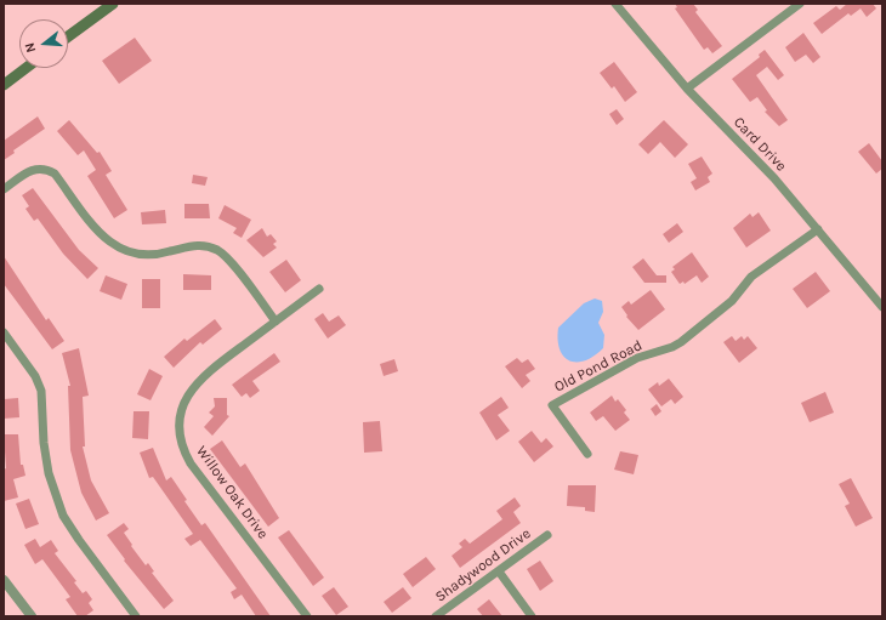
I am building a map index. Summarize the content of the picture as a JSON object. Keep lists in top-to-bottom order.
{
  "streets": {
    "street": [
      "Card Drive",
      "Old Pond Road",
      "Willow Oak Drive",
      "Shadywood Drive"
    ]
  },
  "crossings": [
    ["Card Drive", "Old Pond Road"]
  ],
  "north": "left"
}
